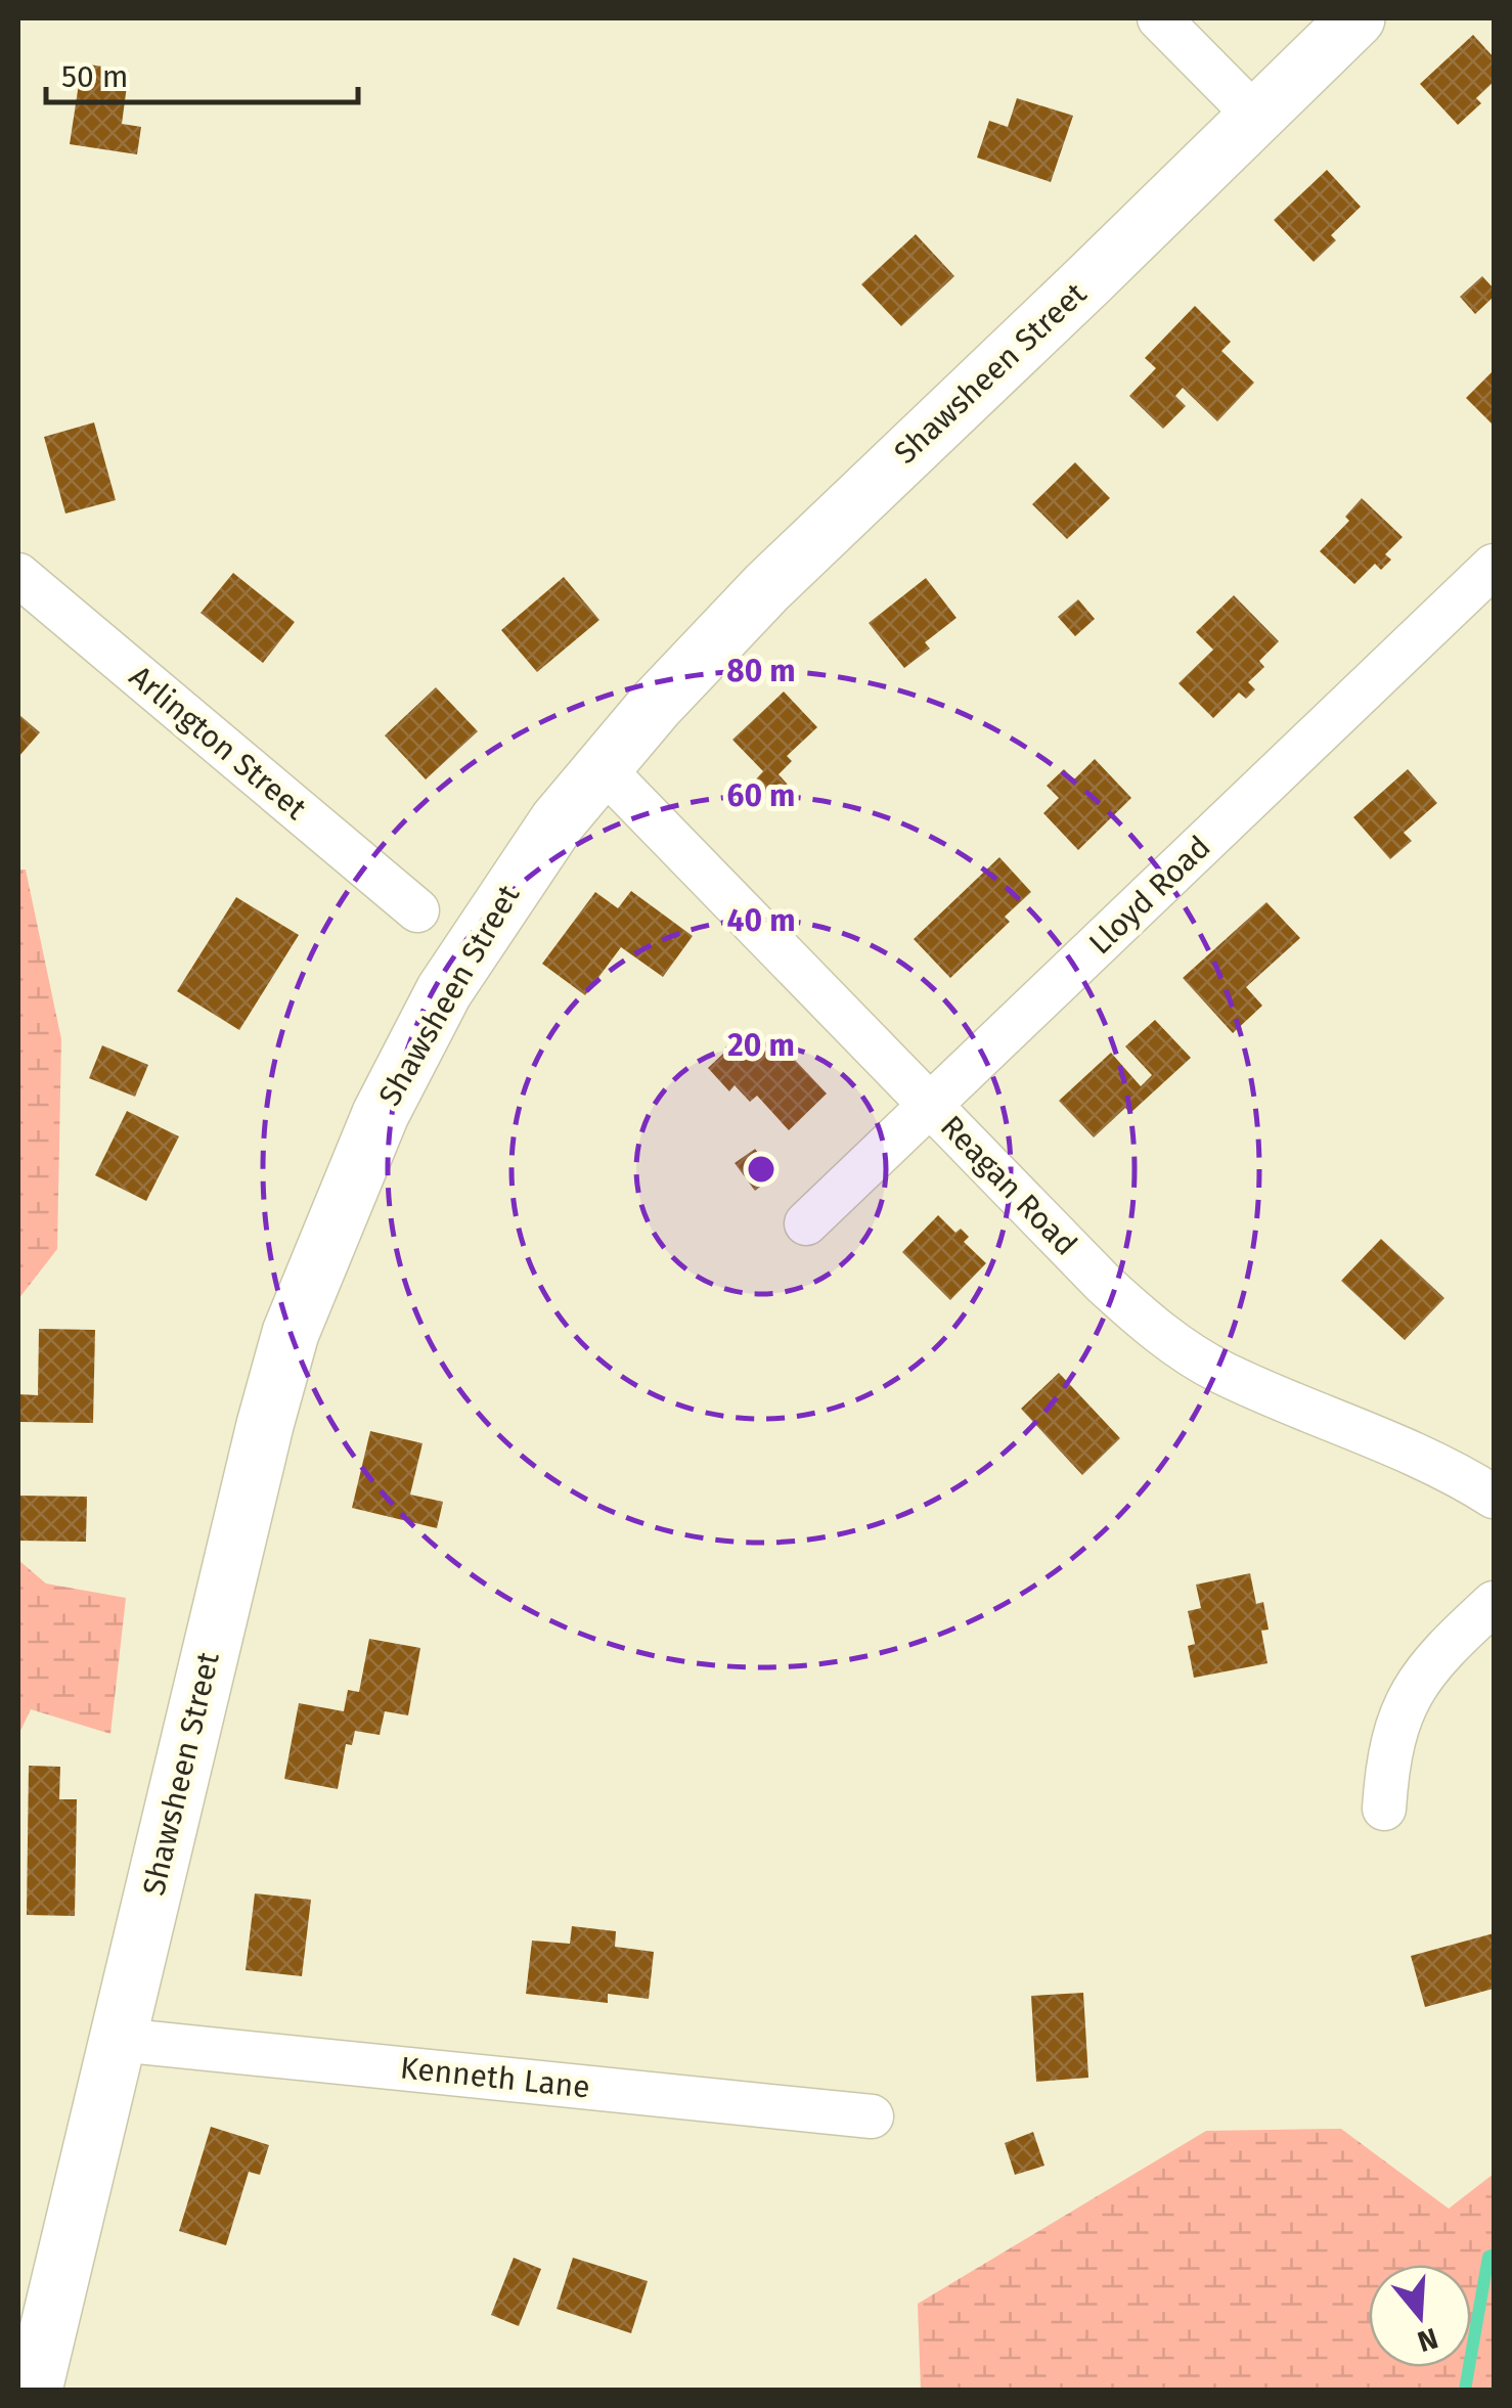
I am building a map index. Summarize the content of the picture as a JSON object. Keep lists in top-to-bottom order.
{
  "streets": {
    "main road": ["Shawsheen Street"],
    "street": [
      "Arlington Street",
      "Lloyd Road",
      "Reagan Road",
      "Kenneth Lane"
    ]
  },
  "crossings": [
    ["Shawsheen Street", "Reagan Road"],
    ["Shawsheen Street", "Kenneth Lane"],
    ["Lloyd Road", "Reagan Road"]
  ],
  "scale_bar": "50 m",
  "north": "bottom",
  "rings": [
    "80 m",
    "60 m",
    "40 m",
    "20 m"
  ]
}
